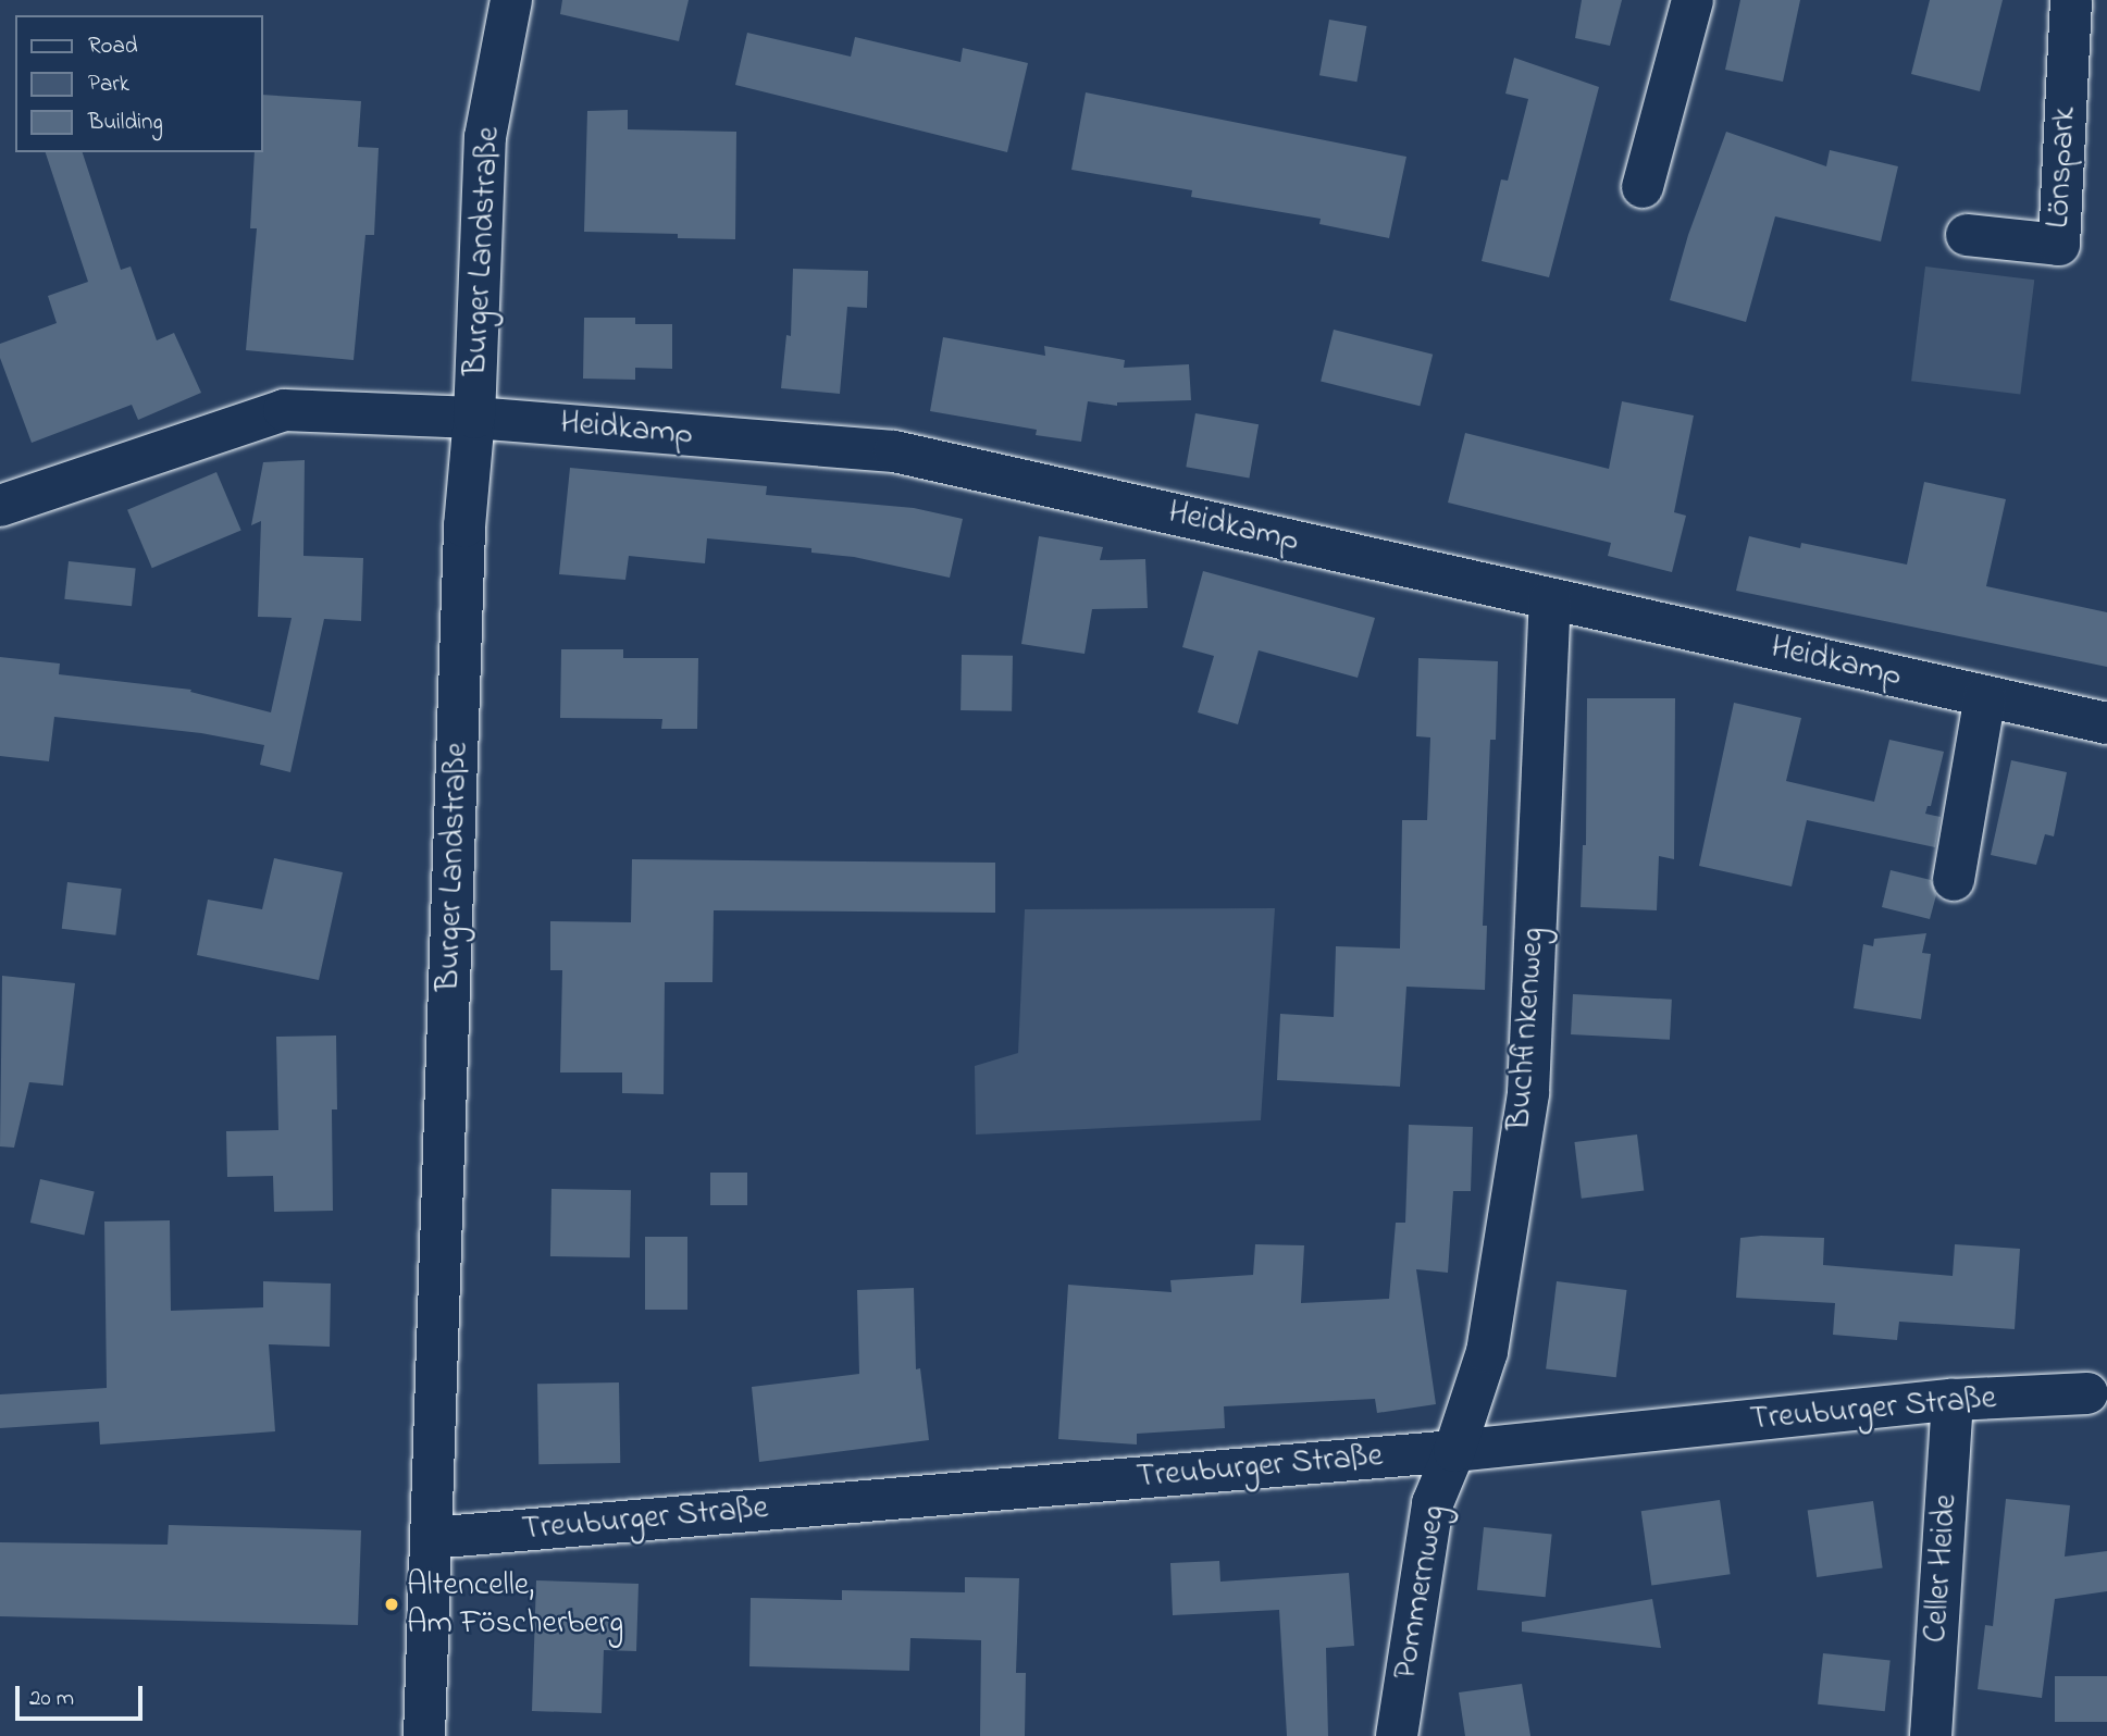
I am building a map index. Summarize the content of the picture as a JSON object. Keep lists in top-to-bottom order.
{
  "streets": {
    "street": [
      "Lönspark",
      "Burger Landstraße",
      "Heidkamp",
      "Buchfinkenweg",
      "Treuburger Straße",
      "Celler Heide",
      "Pommernweg"
    ]
  },
  "crossings": [
    ["Burger Landstraße", "Heidkamp"],
    ["Burger Landstraße", "Treuburger Straße"],
    ["Heidkamp", "Buchfinkenweg"],
    ["Buchfinkenweg", "Treuburger Straße"],
    ["Buchfinkenweg", "Pommernweg"],
    ["Treuburger Straße", "Celler Heide"],
    ["Treuburger Straße", "Pommernweg"]
  ],
  "places": ["Altencelle, Am Föscherberg"],
  "legend": ["Road", "Park", "Building"],
  "scale_bar": "20 m"
}
